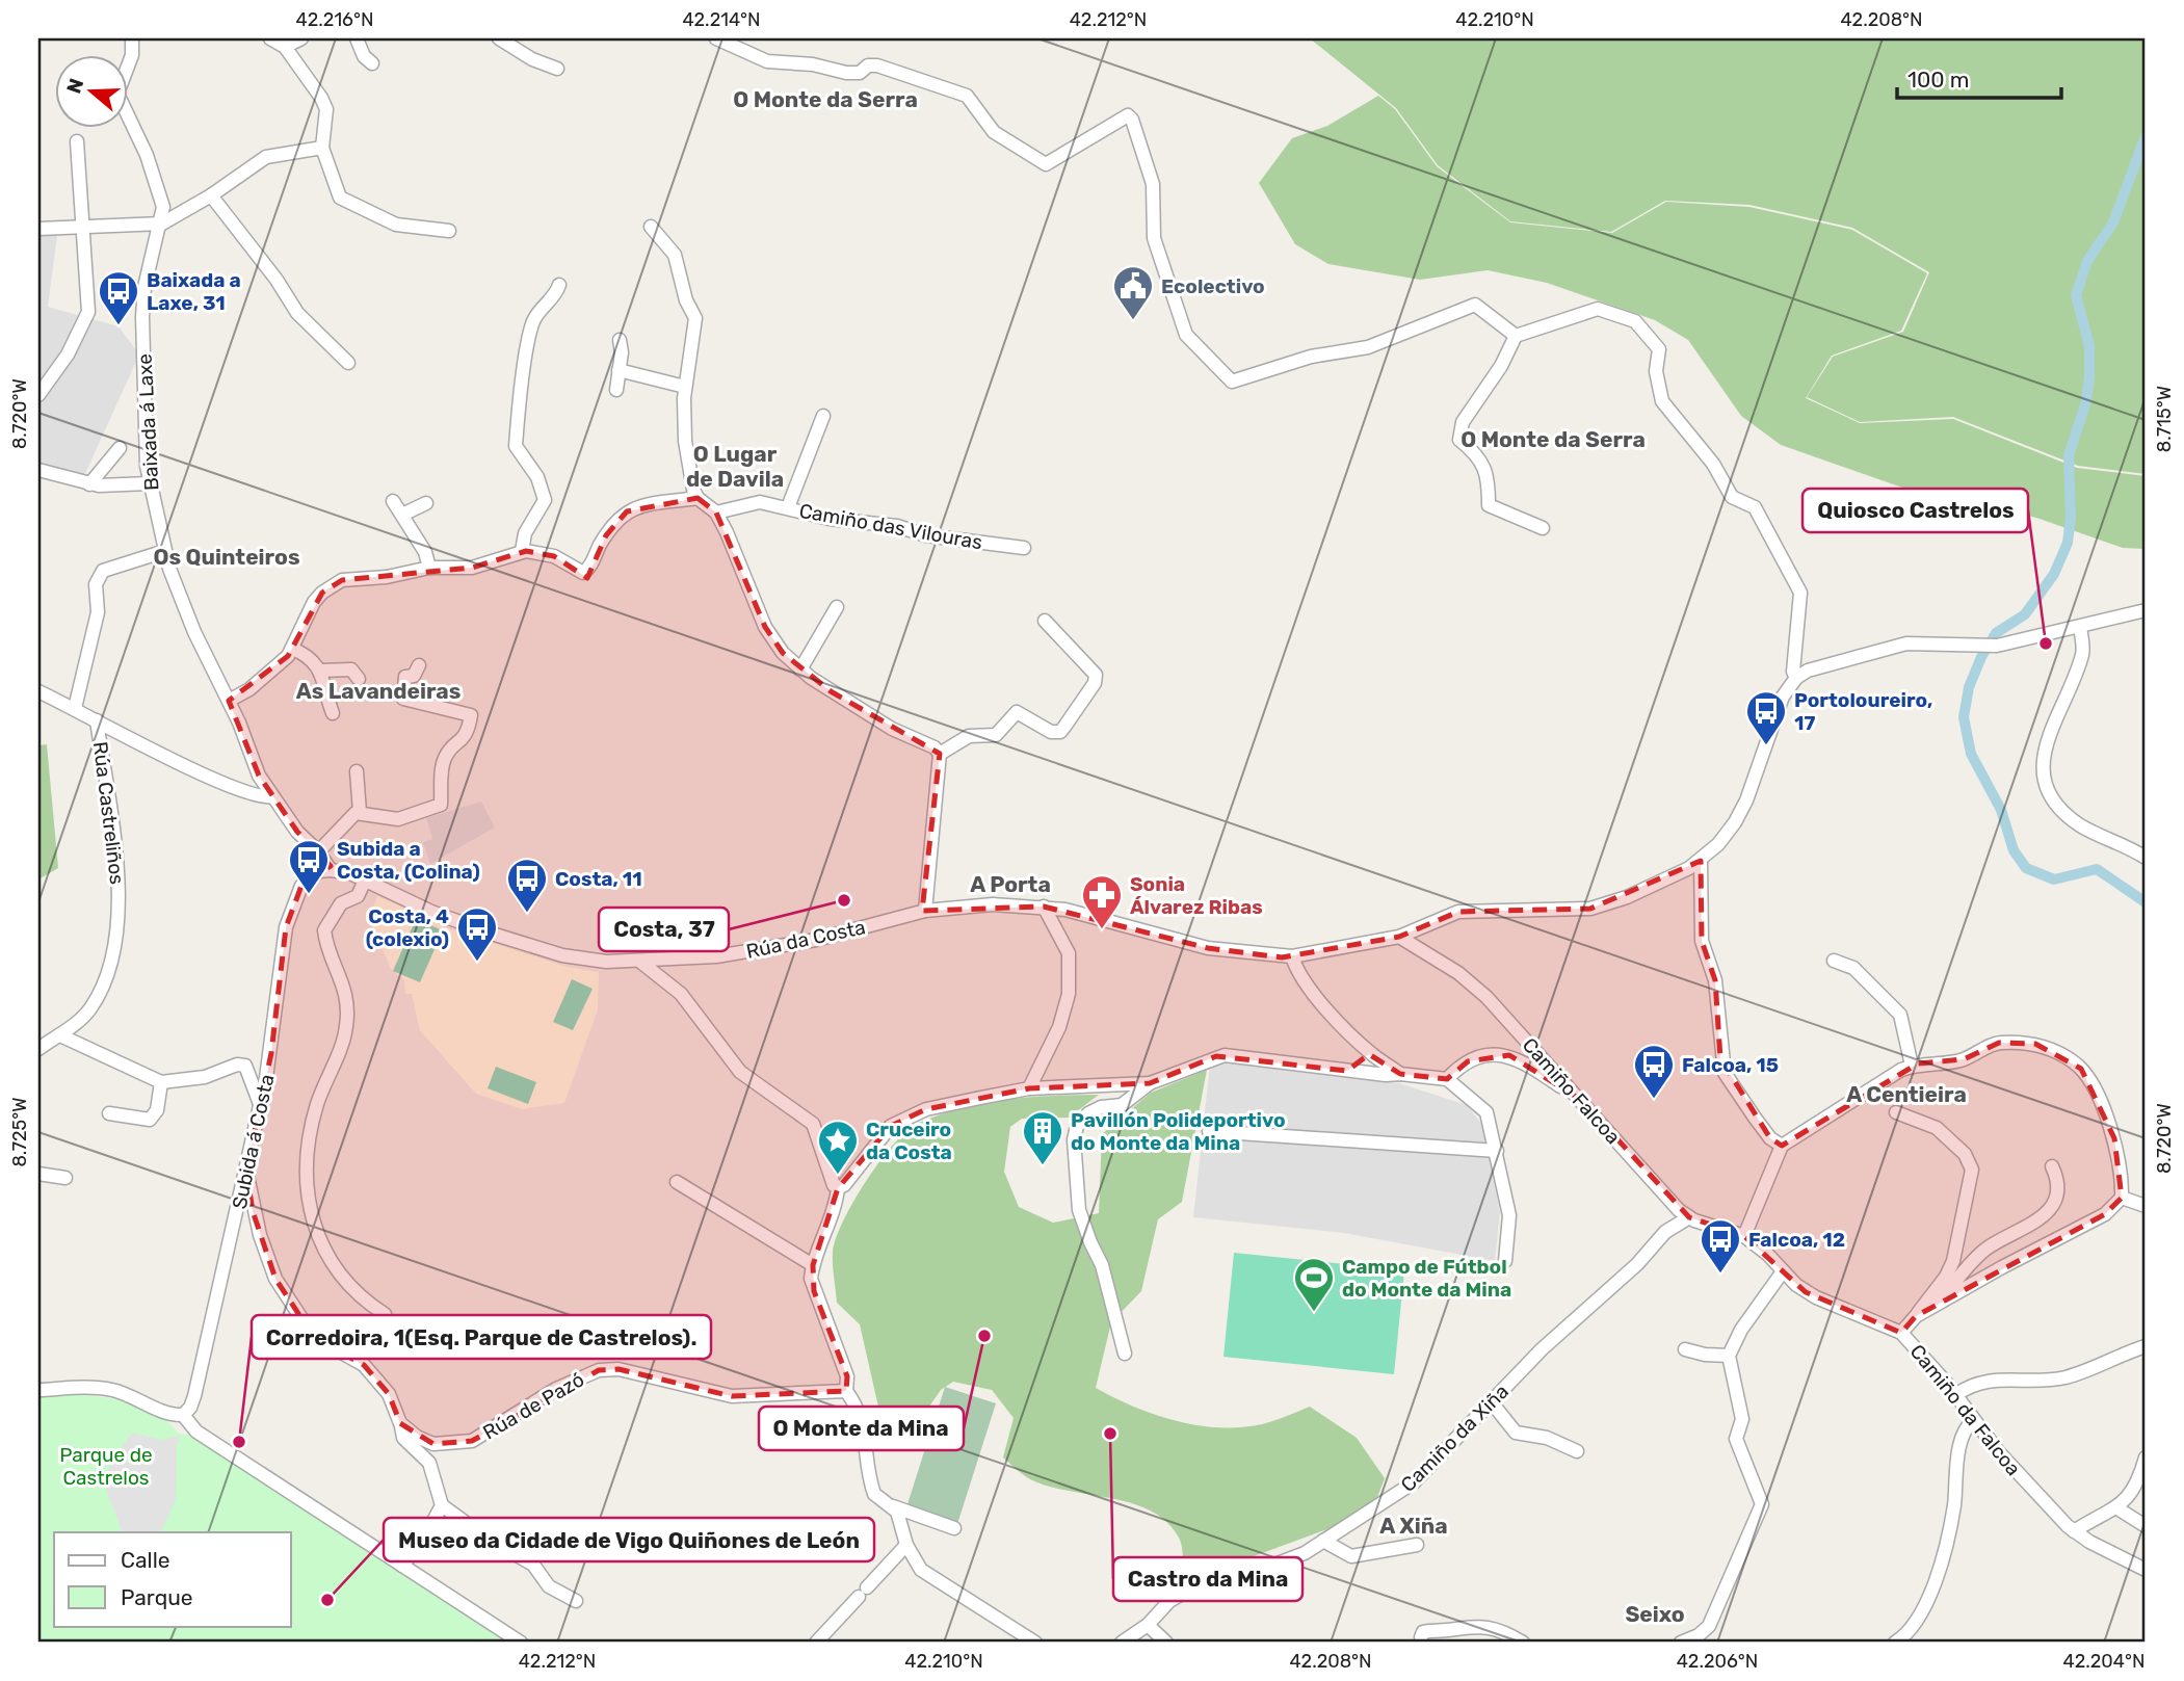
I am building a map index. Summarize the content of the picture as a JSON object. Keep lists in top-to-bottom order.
{
  "streets": {
    "street": [
      "Baixada á Laxe",
      "Camiño das Vilouras",
      "Rúa Castreliños",
      "Rúa da Costa",
      "Camiño Falcoa",
      "Subida á Costa",
      "Rúa de Pazó",
      "Camiño da Falcoa",
      "Camiño da Xiña"
    ]
  },
  "crossings": [
    ["Baixada á Laxe", "Rúa da Costa"],
    ["Baixada á Laxe", "Subida á Costa"],
    ["Rúa da Costa", "Camiño Falcoa"],
    ["Rúa da Costa", "Subida á Costa"],
    ["Camiño Falcoa", "Camiño da Falcoa"],
    ["Camiño Falcoa", "Camiño da Xiña"]
  ],
  "districts": [
    "O Monte da Serra",
    "O Monte da Serra",
    "O Lugar de Davila",
    "Os Quinteiros",
    "As Lavandeiras",
    "A Porta",
    "A Centieira",
    "A Xiña",
    "Seixo"
  ],
  "parks": ["Parque de Castrelos"],
  "places": {
    "public building": ["Ecolectivo"],
    "bus stop": [
      "Baixada a Laxe, 31",
      "Portoloureiro, 17",
      "Subida a Costa, (Colina)",
      "Costa, 11",
      "Costa, 4 (colexio)",
      "Falcoa, 15",
      "Falcoa, 12"
    ],
    "other": [
      "Quiosco Castrelos",
      "Costa, 37",
      "O Monte da Mina",
      "Castro da Mina",
      "Corredoira, 1(Esq. Parque de Castrelos).",
      "Museo da Cidade de Vigo Quiñones de León"
    ],
    "pharmacy": ["Sonia Álvarez Ribas"],
    "building": ["Pavillón Polideportivo do Monte da Mina"],
    "place": ["Cruceiro da Costa"],
    "sports": ["Campo de Fútbol do Monte da Mina"]
  },
  "legend": ["Calle", "Parque"],
  "scale_bar": "100 m",
  "north": "left",
  "coordinates": [
    "42.216°N",
    "42.214°N",
    "42.212°N",
    "42.210°N",
    "42.208°N",
    "8.720°W",
    "8.715°W",
    "8.725°W",
    "42.206°N",
    "42.204°N"
  ]
}
